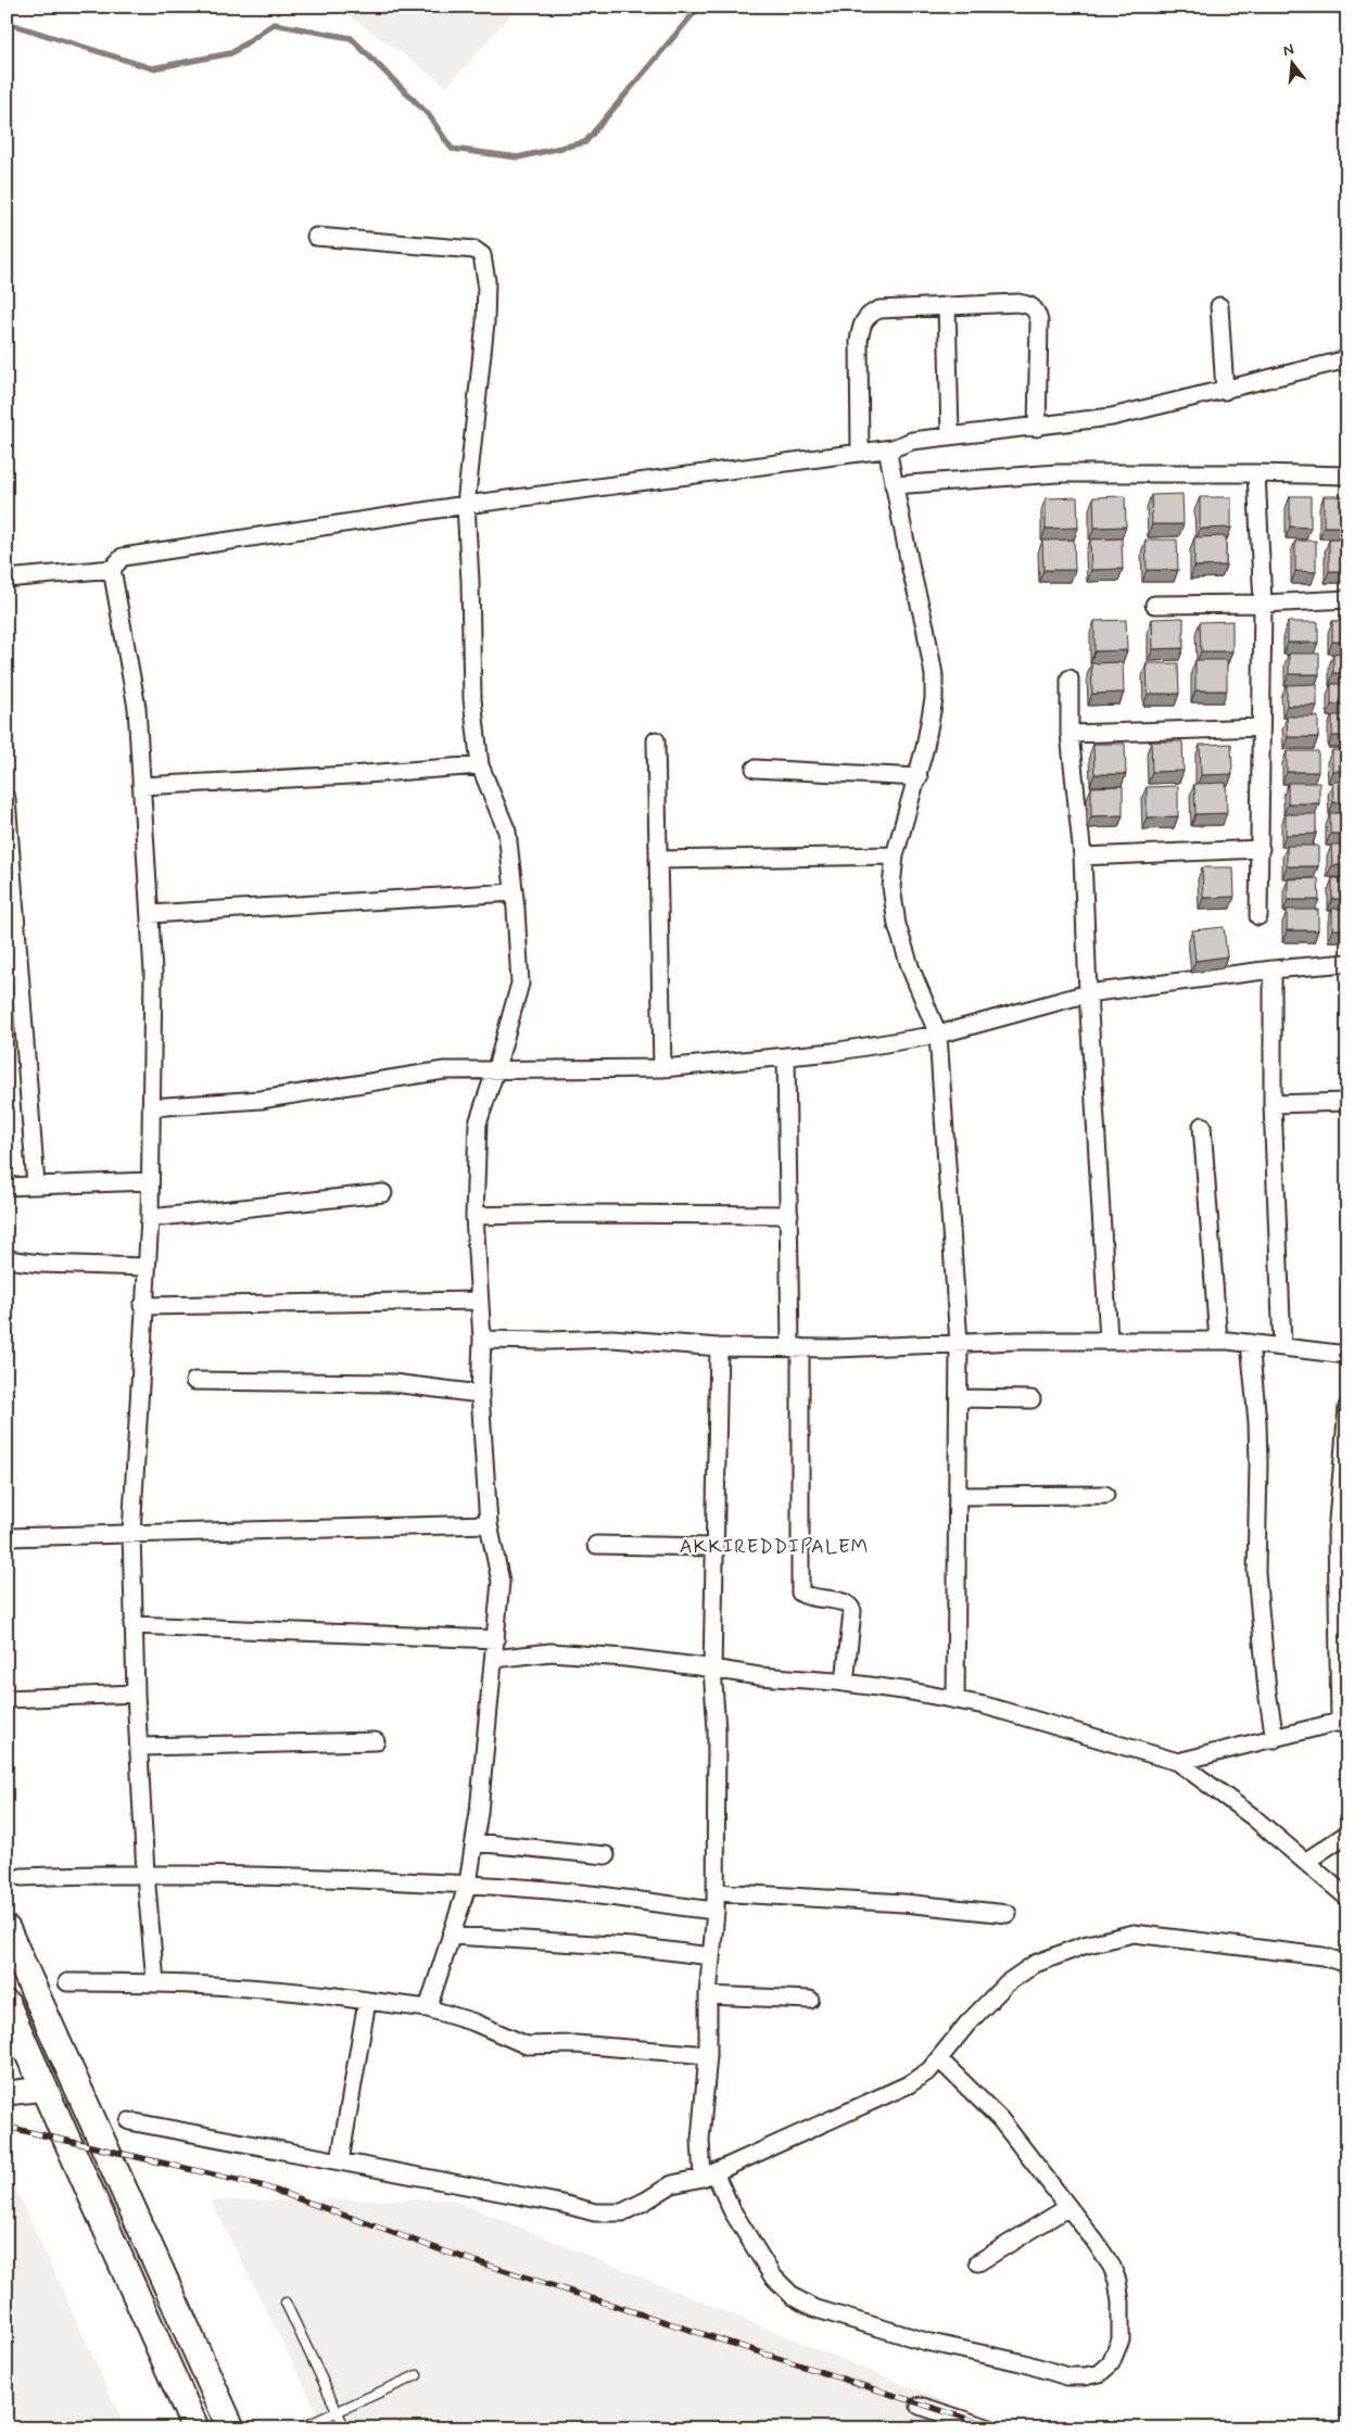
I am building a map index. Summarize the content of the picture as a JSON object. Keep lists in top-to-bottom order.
{
  "districts": ["AKKIREDDIPALEM"],
  "north": "top"
}
